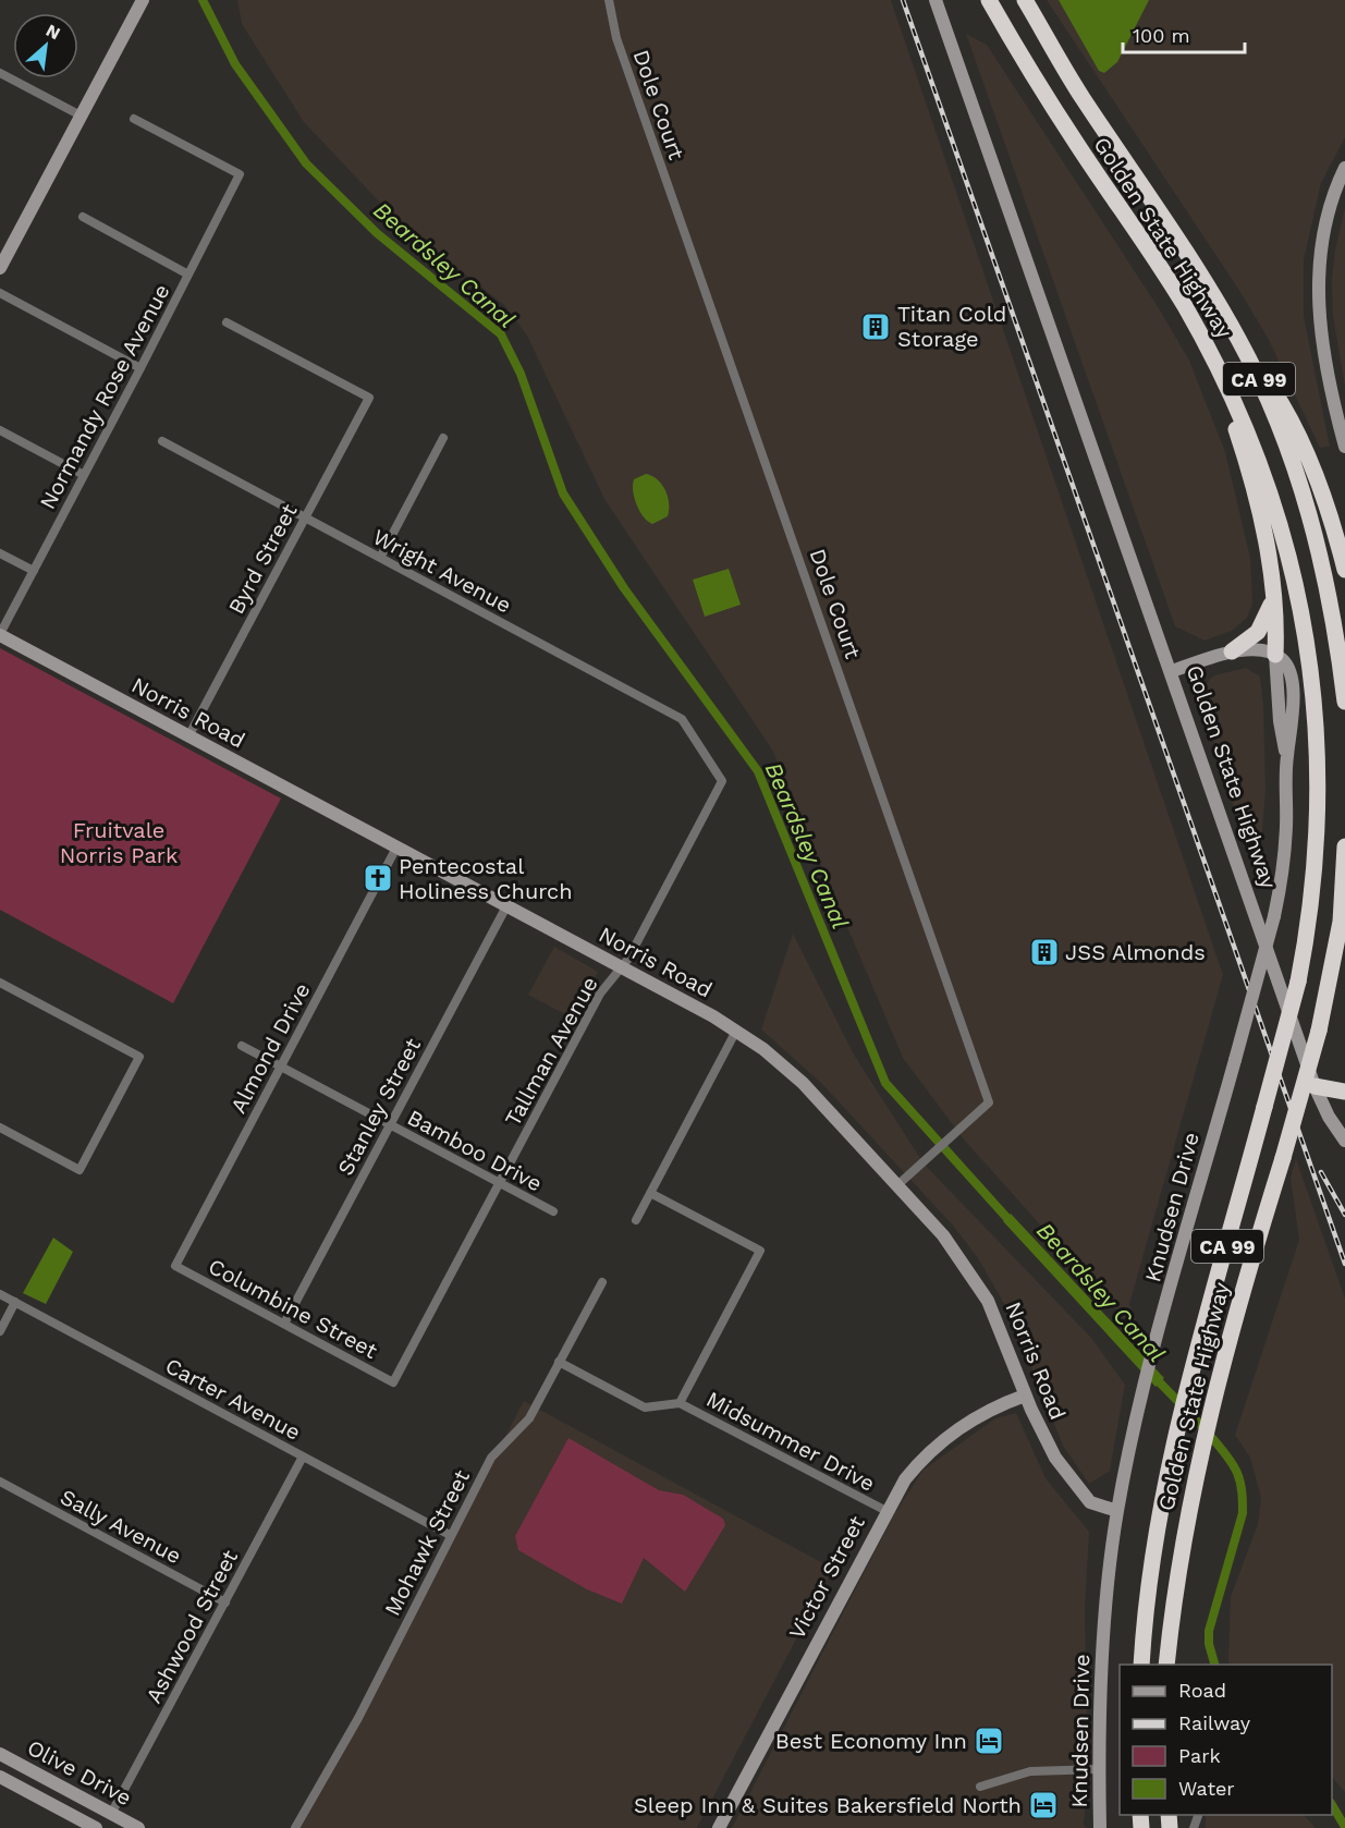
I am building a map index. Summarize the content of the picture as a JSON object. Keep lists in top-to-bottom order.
{
  "streets": {
    "highway": ["Golden State Highway", "CA 99"],
    "street": [
      "Dole Court",
      "Normandy Rose Avenue",
      "Byrd Street",
      "Wright Avenue",
      "Norris Road",
      "Almond Drive",
      "Tallman Avenue",
      "Stanley Street",
      "Bamboo Drive",
      "Knudsen Drive",
      "Columbine Street",
      "Carter Avenue",
      "Midsummer Drive",
      "Sally Avenue",
      "Mohawk Street",
      "Victor Street",
      "Ashwood Street",
      "Olive Drive"
    ]
  },
  "crossings": [
    ["Dole Court", "Norris Road"],
    ["Normandy Rose Avenue", "Norris Road"],
    ["Byrd Street", "Wright Avenue"],
    ["Byrd Street", "Norris Road"],
    ["Wright Avenue", "Tallman Avenue"],
    ["Norris Road", "Almond Drive"],
    ["Norris Road", "Tallman Avenue"],
    ["Norris Road", "Stanley Street"],
    ["Norris Road", "Knudsen Drive"],
    ["Norris Road", "Victor Street"],
    ["Almond Drive", "Bamboo Drive"],
    ["Almond Drive", "Columbine Street"],
    ["Tallman Avenue", "Bamboo Drive"],
    ["Tallman Avenue", "Columbine Street"],
    ["Stanley Street", "Bamboo Drive"],
    ["Stanley Street", "Columbine Street"],
    ["Carter Avenue", "Mohawk Street"],
    ["Carter Avenue", "Ashwood Street"],
    ["Midsummer Drive", "Victor Street"],
    ["Sally Avenue", "Ashwood Street"],
    ["Ashwood Street", "Olive Drive"]
  ],
  "water": ["Beardsley Canal"],
  "parks": ["Fruitvale Norris Park"],
  "places": {
    "building": ["Titan Cold Storage", "JSS Almonds"],
    "church": ["Pentecostal Holiness Church"],
    "hotel": ["Best Economy Inn", "Sleep Inn & Suites Bakersfield North"]
  },
  "legend": [
    "Road",
    "Railway",
    "Park",
    "Water"
  ],
  "scale_bar": "100 m",
  "north": "top right"
}
